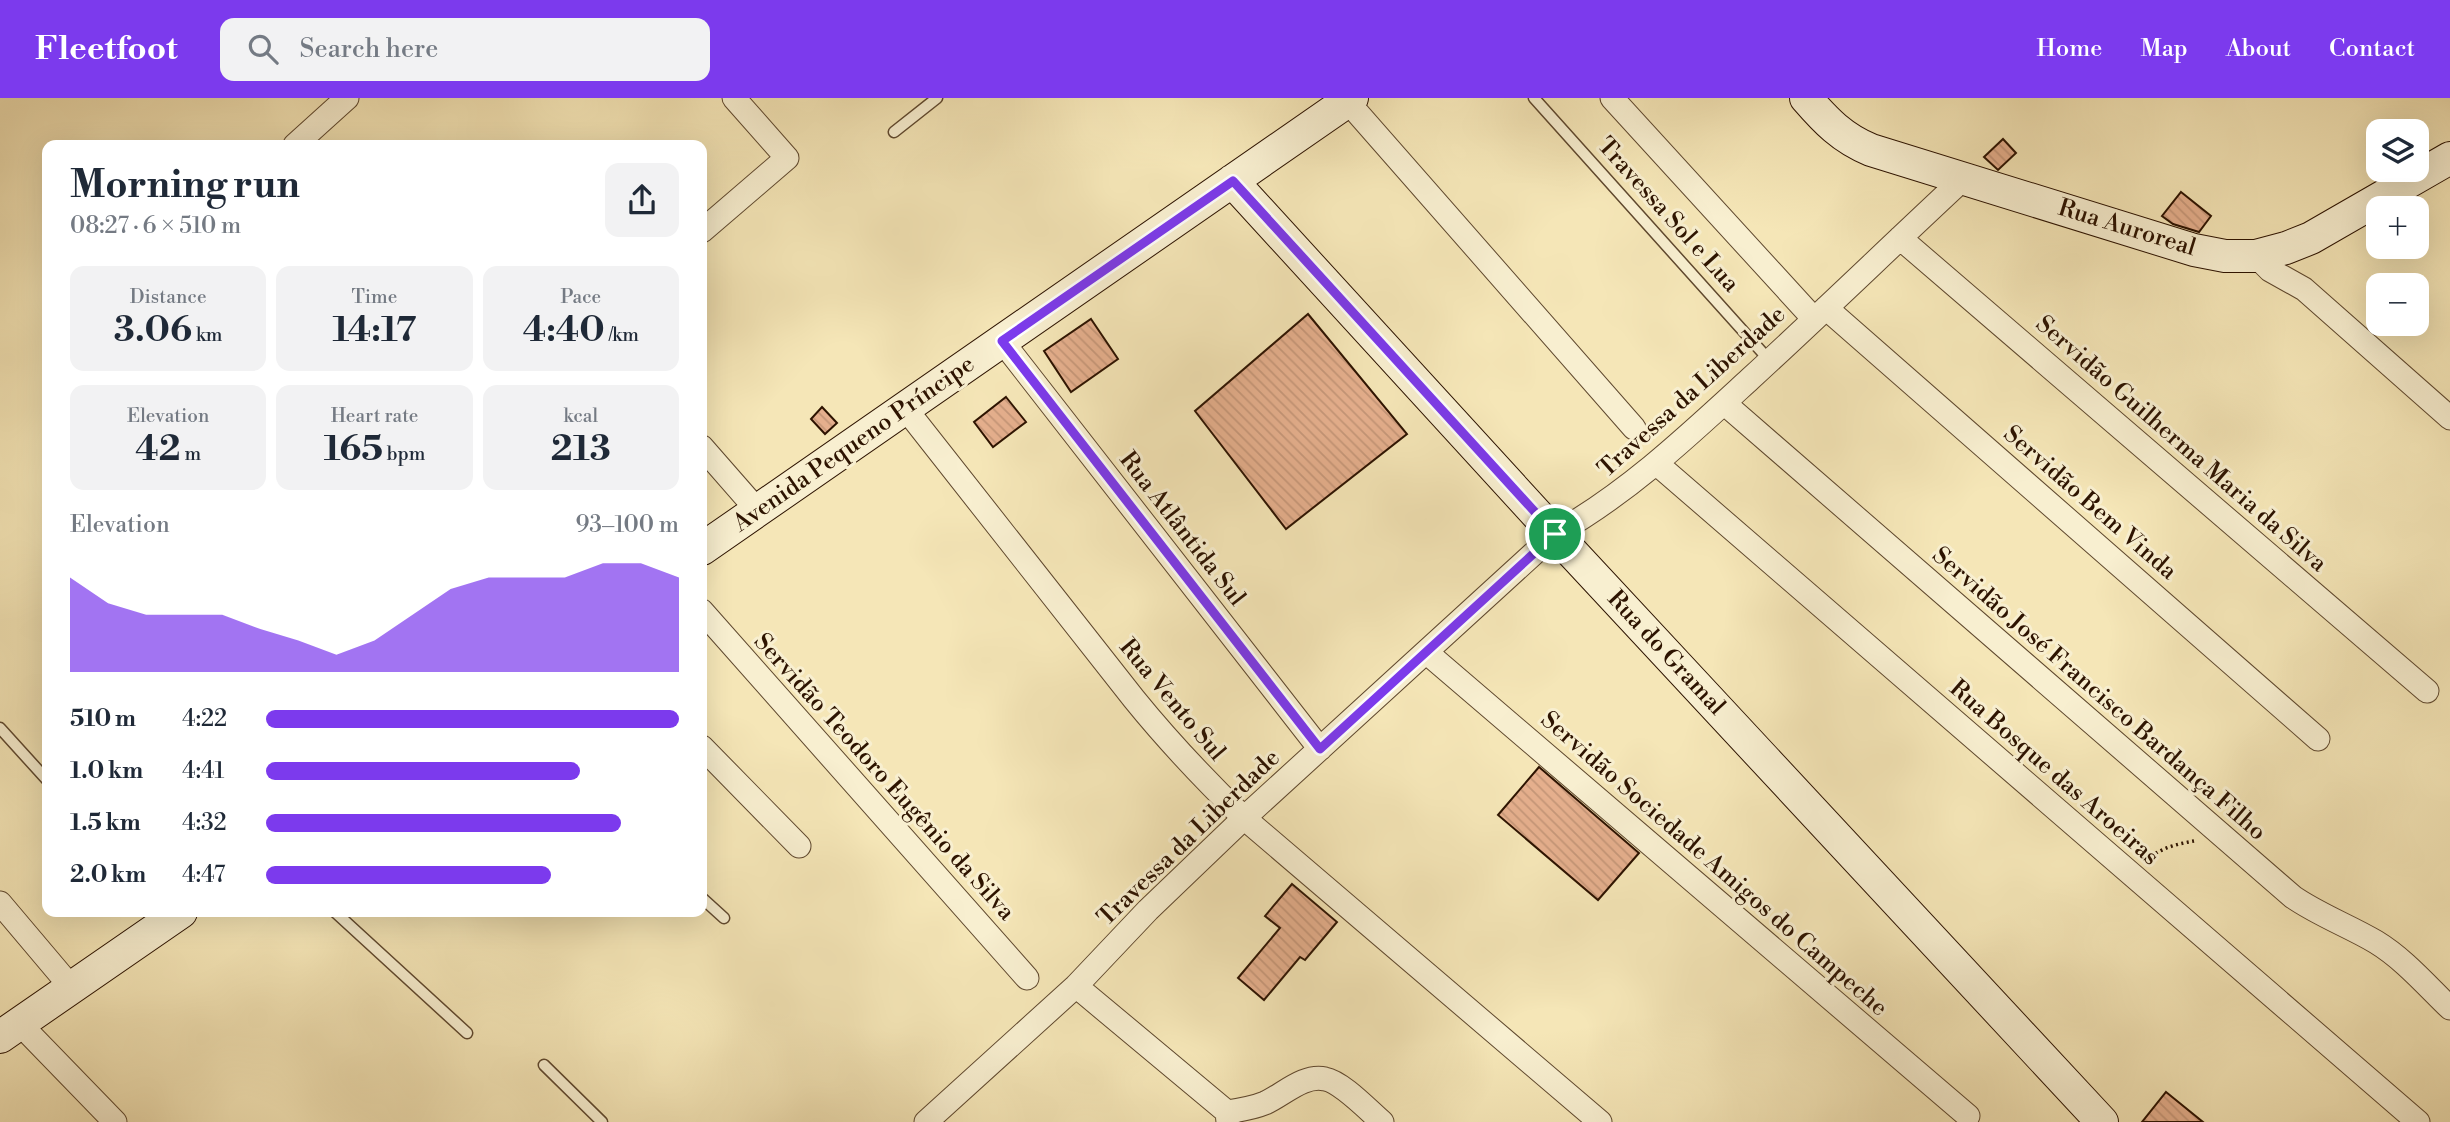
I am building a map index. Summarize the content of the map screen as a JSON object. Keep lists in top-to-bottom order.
{
  "streets": {
    "main road": ["Rua Auroreal", "Avenida Pequeno Príncipe", "Rua do Gramal"],
    "street": [
      "Travessa da Liberdade",
      "Servidão Guilherma Maria da Silva",
      "Servidão Bem Vinda",
      "Rua Atlântida Sul",
      "Servidão José Francisco Bardança Filho",
      "Rua Vento Sul",
      "Rua Bosque das Aroeiras",
      "Servidão Teodoro Eugênio da Silva",
      "Servidão Sociedade Amigos do Campeche"
    ],
    "lane": ["Travessa Sol e Lua"]
  },
  "crossings": [
    ["Travessa Sol e Lua", "Travessa da Liberdade"],
    ["Rua Auroreal", "Travessa da Liberdade"],
    ["Travessa da Liberdade", "Servidão Guilherma Maria da Silva"],
    ["Travessa da Liberdade", "Servidão Bem Vinda"],
    ["Travessa da Liberdade", "Rua Atlântida Sul"],
    ["Travessa da Liberdade", "Rua do Gramal"],
    ["Travessa da Liberdade", "Servidão José Francisco Bardança Filho"],
    ["Travessa da Liberdade", "Rua Vento Sul"],
    ["Travessa da Liberdade", "Rua Bosque das Aroeiras"],
    ["Travessa da Liberdade", "Servidão Sociedade Amigos do Campeche"],
    ["Avenida Pequeno Príncipe", "Rua Atlântida Sul"],
    ["Avenida Pequeno Príncipe", "Rua do Gramal"],
    ["Avenida Pequeno Príncipe", "Rua Vento Sul"]
  ],
  "page": {
    "header": "Fleetfoot",
    "search": "Search here",
    "nav": [
      "Home",
      "Map",
      "About",
      "Contact"
    ],
    "map_buttons": ["+", "−"],
    "heading": ["Morning run", "08:27 · 6 × 510 m"],
    "stats": [
      ["Distance", "3.06 km"],
      ["Time", "14:17"],
      ["Pace", "4:40 /km"],
      ["Elevation", "42 m"],
      ["Heart rate", "165 bpm"],
      ["kcal", "213"]
    ],
    "chart": ["Elevation", "93–100 m"],
    "list": [
      {
        "name": "510 m",
        "note": "4:22"
      },
      {
        "name": "1.0 km",
        "note": "4:41"
      },
      {
        "name": "1.5 km",
        "note": "4:32"
      },
      {
        "name": "2.0 km",
        "note": "4:47"
      }
    ]
  }
}
